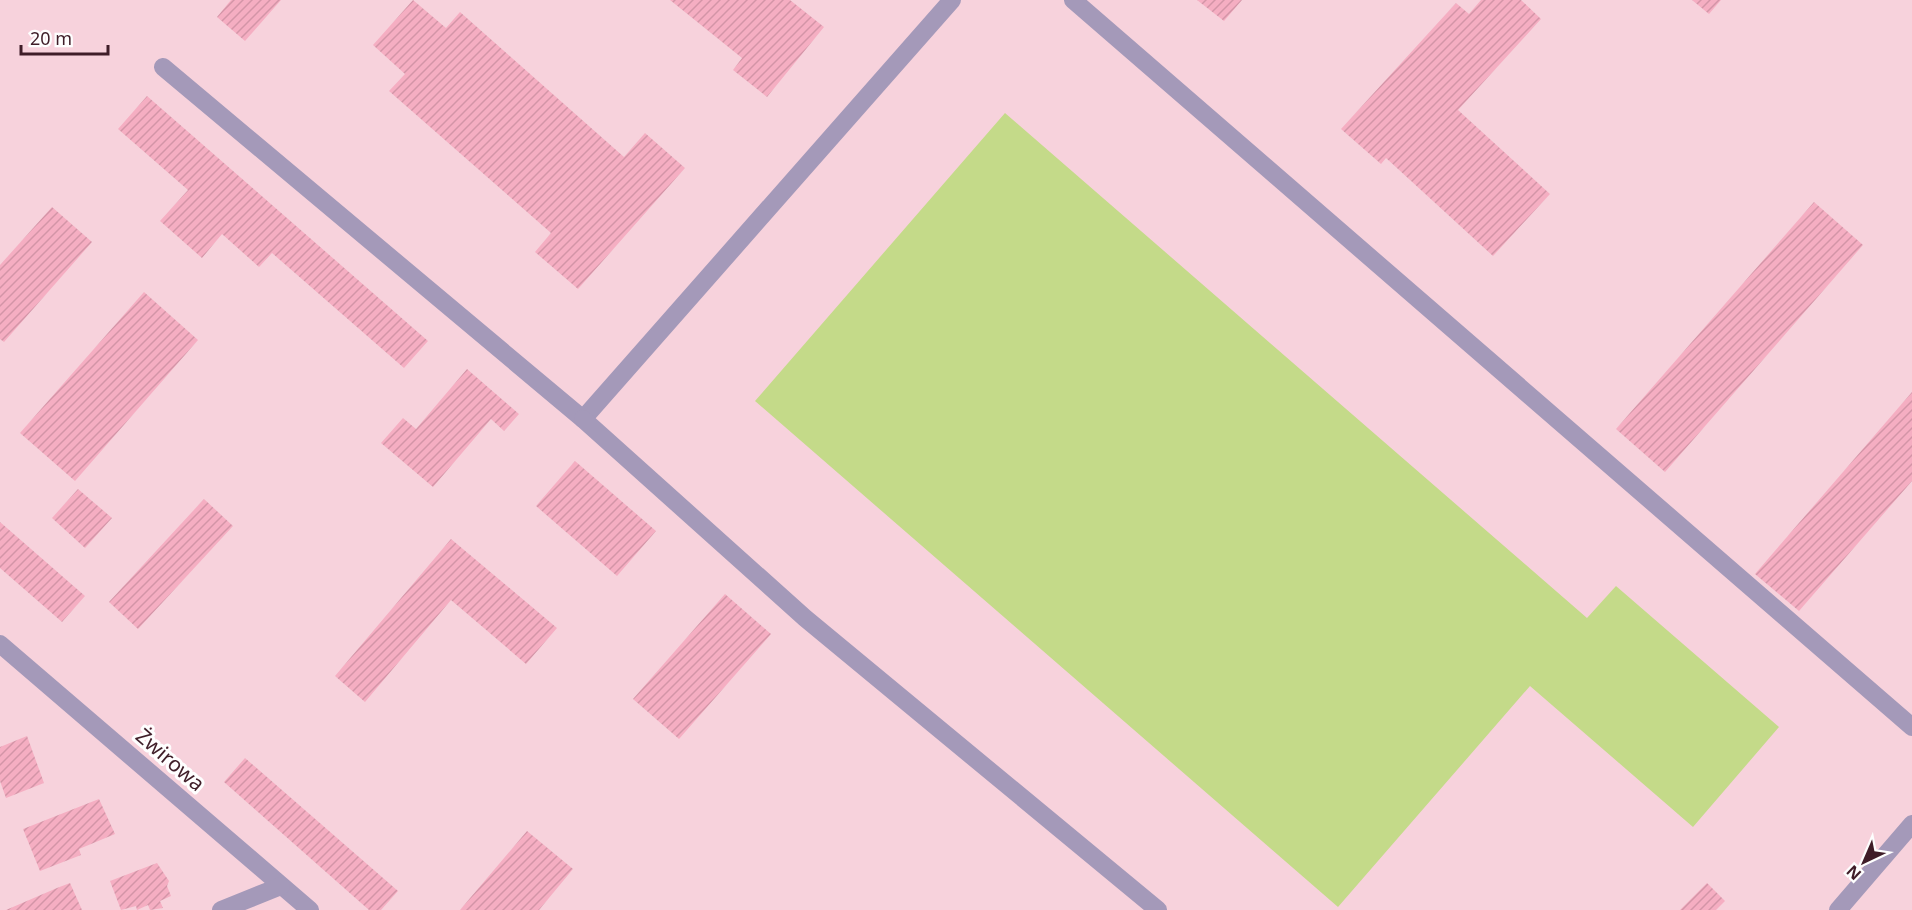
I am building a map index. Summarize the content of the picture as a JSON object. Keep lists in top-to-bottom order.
{
  "streets": {
    "street": ["Żwirowa"]
  },
  "scale_bar": "20 m",
  "north": "bottom left"
}
